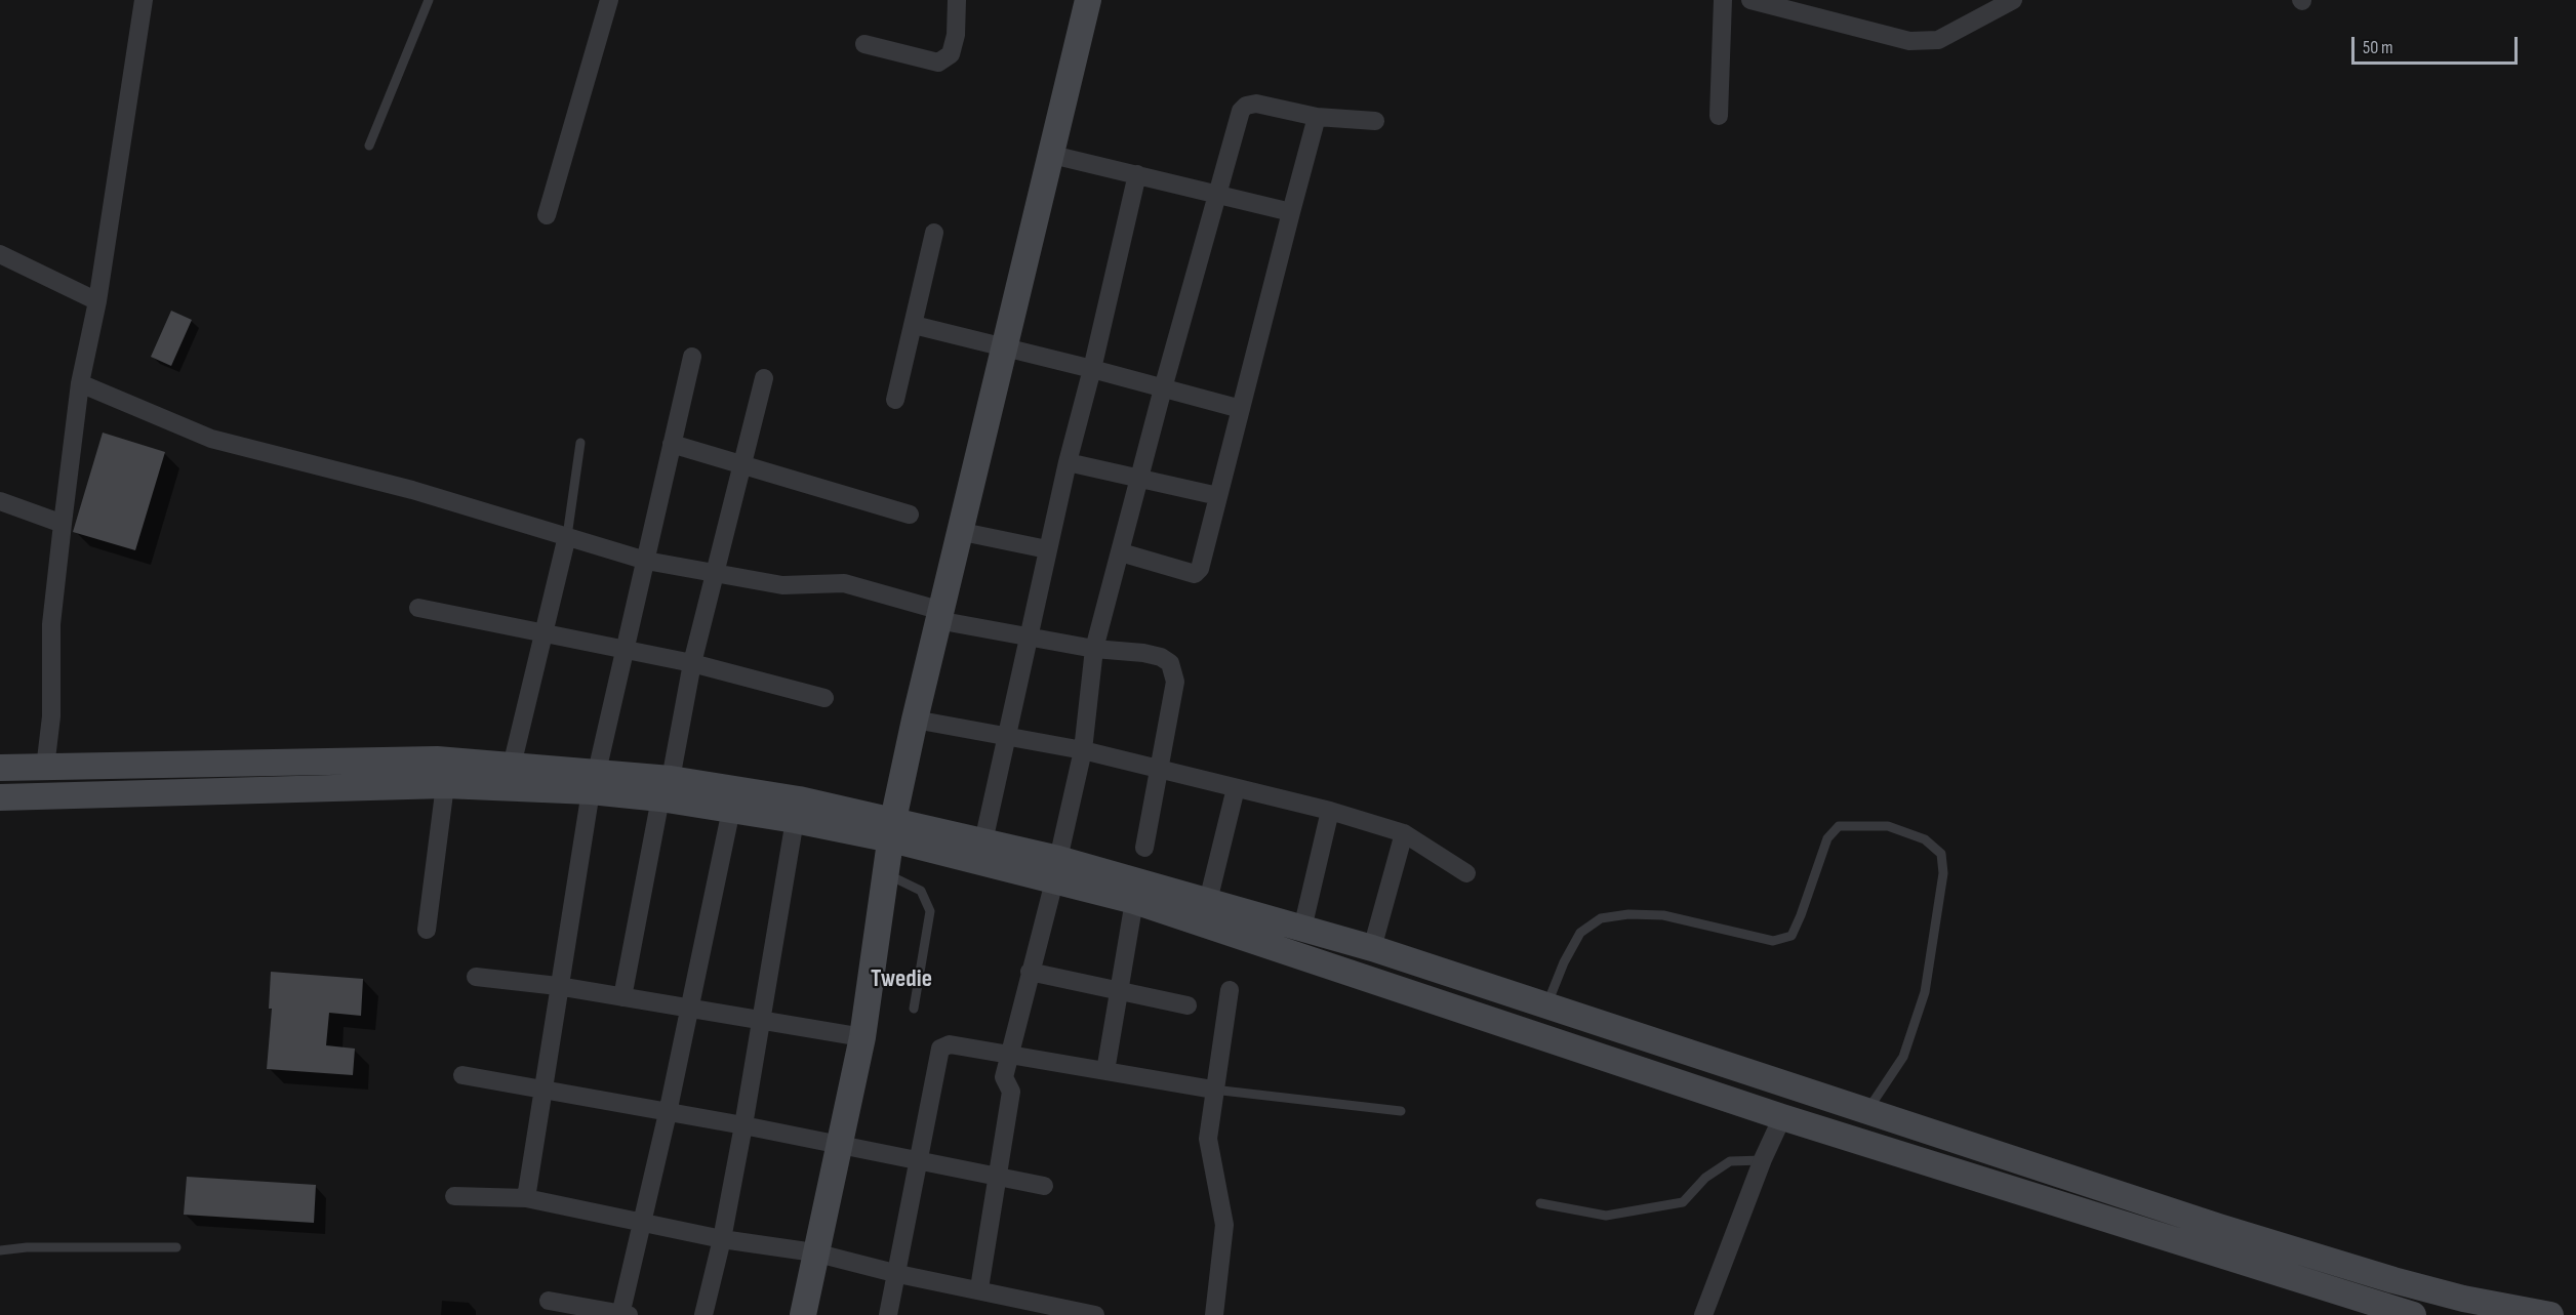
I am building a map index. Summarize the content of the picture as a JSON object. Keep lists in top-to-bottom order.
{
  "districts": ["Twedie"],
  "scale_bar": "50 m"
}
